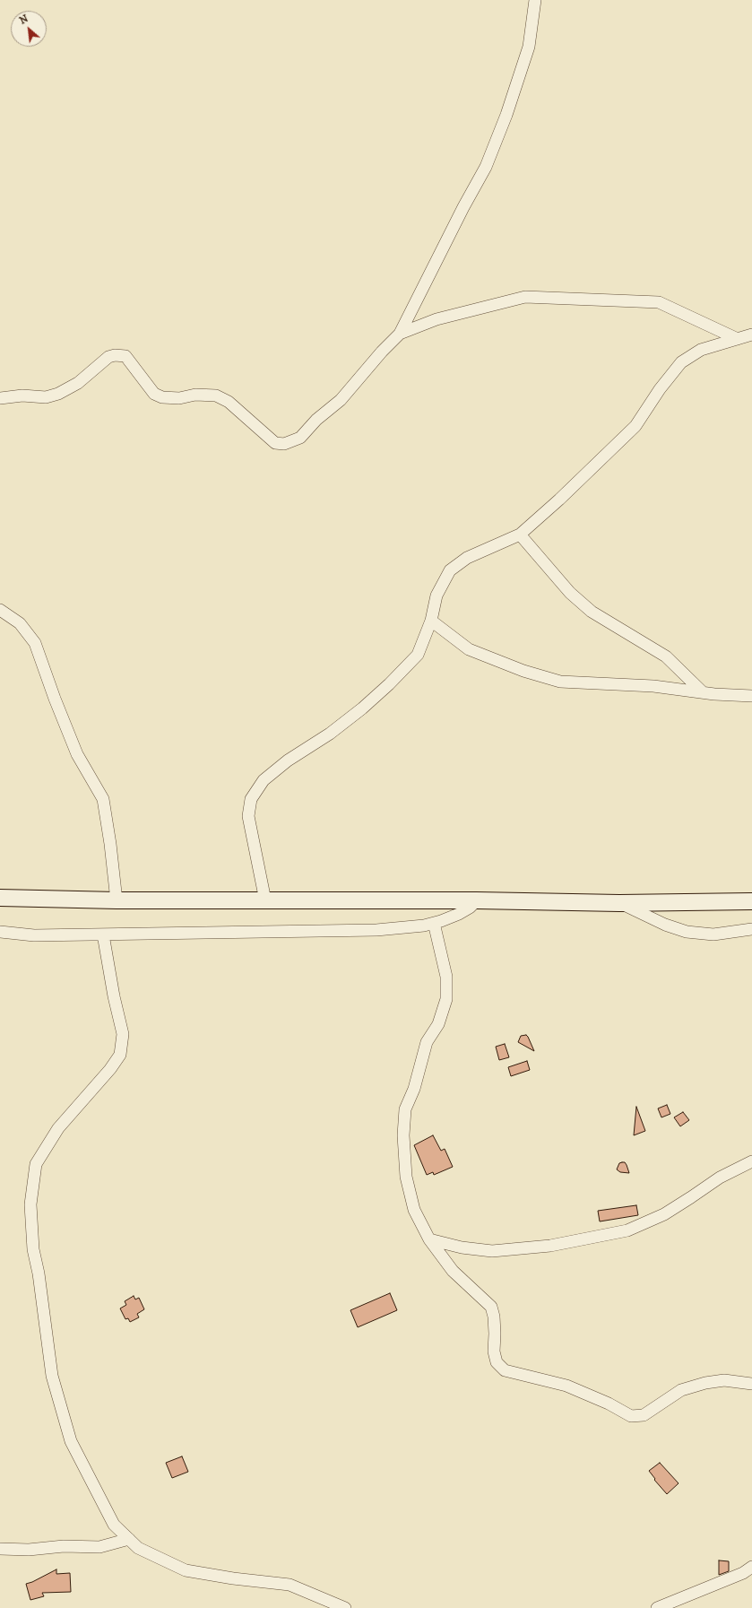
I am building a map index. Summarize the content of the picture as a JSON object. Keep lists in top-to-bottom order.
{
  "north": "top left"
}
